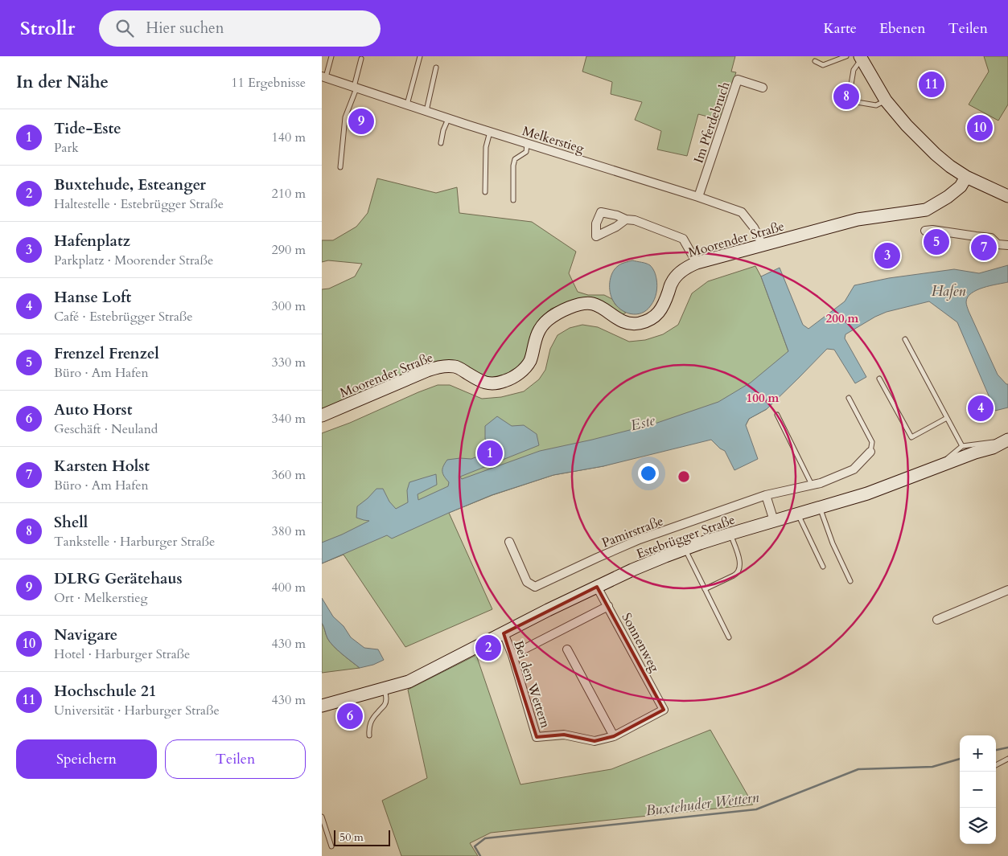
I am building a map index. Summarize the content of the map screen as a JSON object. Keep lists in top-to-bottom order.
{
  "streets": {
    "street": [
      "Im Pferdebruch",
      "Melkerstieg",
      "Moorender Straße",
      "Pamirstraße",
      "Estebrügger Straße",
      "Sonnenweg",
      "Bei den Wettern"
    ]
  },
  "crossings": [
    ["Im Pferdebruch", "Melkerstieg"],
    ["Melkerstieg", "Moorender Straße"],
    ["Estebrügger Straße", "Sonnenweg"],
    ["Estebrügger Straße", "Bei den Wettern"],
    ["Sonnenweg", "Bei den Wettern"]
  ],
  "water": ["Hafen", "Este", "Buxtehuder Wettern"],
  "scale_bar": "50 m",
  "page": {
    "header": "Strollr",
    "search": "Hier suchen",
    "nav": ["Karte", "Ebenen", "Teilen"],
    "heading": ["In der Nähe", "11 Ergebnisse"],
    "pins": [
      "11",
      "8",
      "9",
      "10",
      "5",
      "7",
      "3",
      "4",
      "1",
      "2",
      "6"
    ],
    "list": [
      {
        "mark": "1",
        "name": "Tide-Este",
        "note": "Park",
        "value": "140 m"
      },
      {
        "mark": "2",
        "name": "Buxtehude, Esteanger",
        "note": "Haltestelle · Estebrügger Straße",
        "value": "210 m"
      },
      {
        "mark": "3",
        "name": "Hafenplatz",
        "note": "Parkplatz · Moorender Straße",
        "value": "290 m"
      },
      {
        "mark": "4",
        "name": "Hanse Loft",
        "note": "Café · Estebrügger Straße",
        "value": "300 m"
      },
      {
        "mark": "5",
        "name": "Frenzel Frenzel",
        "note": "Büro · Am Hafen",
        "value": "330 m"
      },
      {
        "mark": "6",
        "name": "Auto Horst",
        "note": "Geschäft · Neuland",
        "value": "340 m"
      },
      {
        "mark": "7",
        "name": "Karsten Holst",
        "note": "Büro · Am Hafen",
        "value": "360 m"
      },
      {
        "mark": "8",
        "name": "Shell",
        "note": "Tankstelle · Harburger Straße",
        "value": "380 m"
      },
      {
        "mark": "9",
        "name": "DLRG Gerätehaus",
        "note": "Ort · Melkerstieg",
        "value": "400 m"
      },
      {
        "mark": "10",
        "name": "Navigare",
        "note": "Hotel · Harburger Straße",
        "value": "430 m"
      },
      {
        "mark": "11",
        "name": "Hochschule 21",
        "note": "Universität · Harburger Straße",
        "value": "430 m"
      }
    ],
    "buttons": ["Speichern", "Teilen"],
    "map_buttons": ["+", "−"],
    "scale": "50 m"
  },
  "rings": ["200 m", "100 m"]
}
